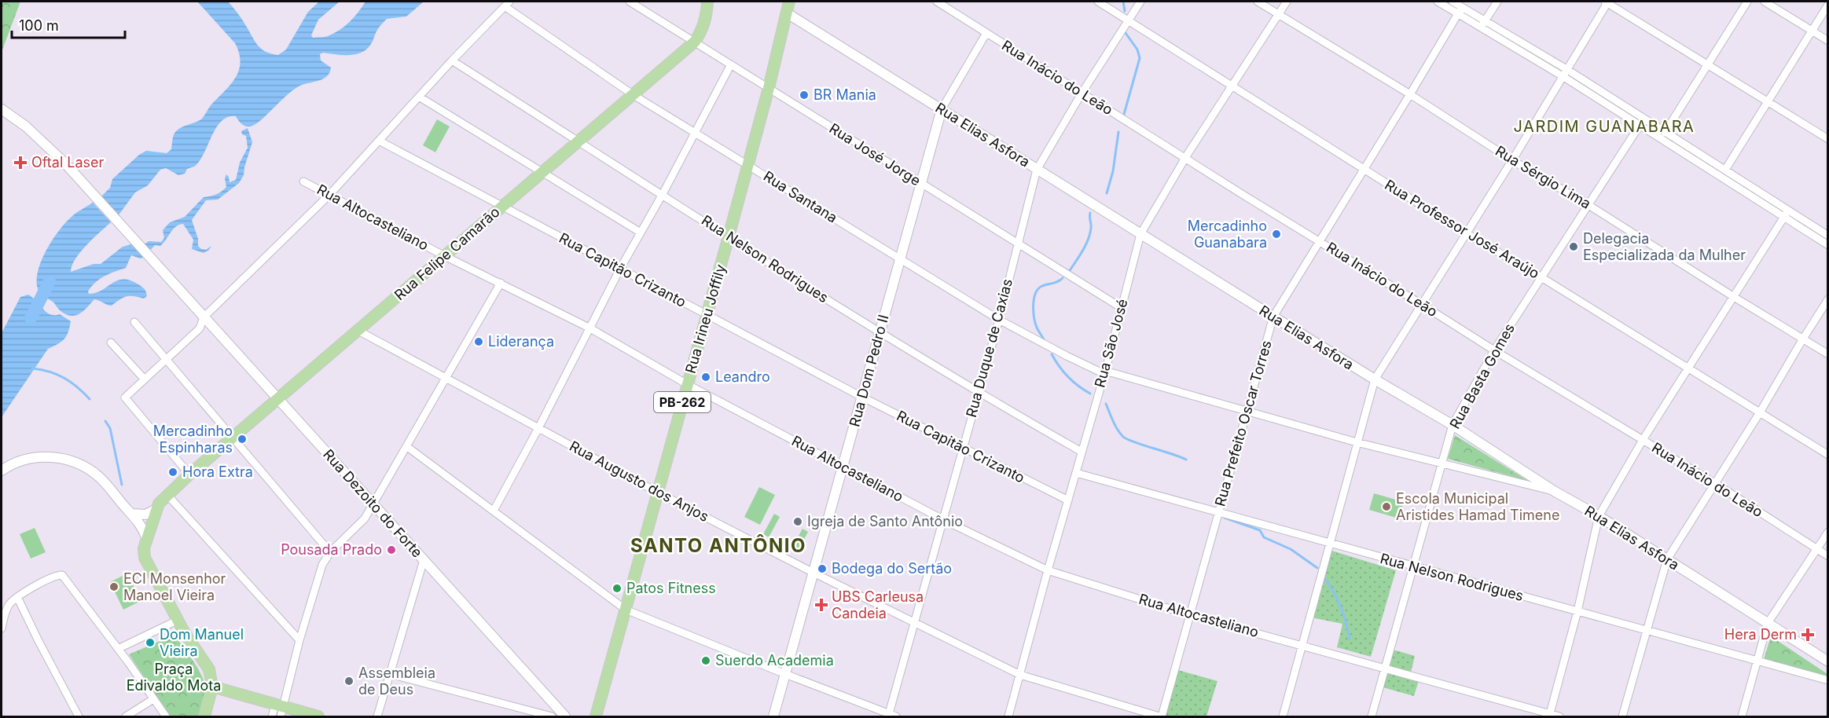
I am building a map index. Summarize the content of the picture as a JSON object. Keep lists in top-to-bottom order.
{
  "streets": {
    "main road": ["Rua Felipe Camarão", "Rua Irineu Joffily", "PB-262"],
    "street": [
      "Rua Inácio do Leão",
      "Rua Elias Asfora",
      "Rua José Jorge",
      "Rua Sérgio Lima",
      "Rua Santana",
      "Rua Altocasteliano",
      "Rua Professor José Araújo",
      "Rua Nelson Rodrigues",
      "Rua Capitão Crizanto",
      "Rua São José",
      "Rua Duque de Caxias",
      "Rua Dom Pedro II",
      "Rua Basta Gomes",
      "Rua Prefeito Oscar Torres",
      "Rua Augusto dos Anjos",
      "Rua Dezoito do Forte"
    ]
  },
  "crossings": [
    ["Rua Inácio do Leão", "Rua São José"],
    ["Rua Inácio do Leão", "Rua Duque de Caxias"],
    ["Rua Inácio do Leão", "Rua Dom Pedro II"],
    ["Rua Inácio do Leão", "Rua Basta Gomes"],
    ["Rua Inácio do Leão", "Rua Prefeito Oscar Torres"],
    ["Rua Elias Asfora", "Rua Santana"],
    ["Rua Elias Asfora", "Rua Irineu Joffily"],
    ["Rua Elias Asfora", "Rua São José"],
    ["Rua Elias Asfora", "Rua Duque de Caxias"],
    ["Rua Elias Asfora", "Rua Dom Pedro II"],
    ["Rua Elias Asfora", "Rua Basta Gomes"],
    ["Rua Elias Asfora", "Rua Prefeito Oscar Torres"],
    ["Rua José Jorge", "Rua Felipe Camarão"],
    ["Rua José Jorge", "Rua Irineu Joffily"],
    ["Rua José Jorge", "Rua São José"],
    ["Rua José Jorge", "Rua Duque de Caxias"],
    ["Rua José Jorge", "Rua Dom Pedro II"],
    ["Rua Sérgio Lima", "Rua São José"],
    ["Rua Sérgio Lima", "Rua Basta Gomes"],
    ["Rua Sérgio Lima", "Rua Prefeito Oscar Torres"],
    ["Rua Santana", "Rua Felipe Camarão"],
    ["Rua Santana", "Rua Irineu Joffily"],
    ["Rua Santana", "Rua São José"],
    ["Rua Santana", "Rua Duque de Caxias"],
    ["Rua Santana", "Rua Dom Pedro II"],
    ["Rua Santana", "Rua Basta Gomes"],
    ["Rua Santana", "Rua Prefeito Oscar Torres"],
    ["Rua Altocasteliano", "Rua Felipe Camarão"],
    ["Rua Altocasteliano", "Rua Irineu Joffily"],
    ["Rua Altocasteliano", "Rua São José"],
    ["Rua Altocasteliano", "Rua Duque de Caxias"],
    ["Rua Altocasteliano", "Rua Dom Pedro II"],
    ["Rua Altocasteliano", "Rua Basta Gomes"],
    ["Rua Altocasteliano", "Rua Prefeito Oscar Torres"],
    ["Rua Professor José Araújo", "Rua São José"],
    ["Rua Professor José Araújo", "Rua Duque de Caxias"],
    ["Rua Professor José Araújo", "Rua Basta Gomes"],
    ["Rua Professor José Araújo", "Rua Prefeito Oscar Torres"],
    ["Rua Felipe Camarão", "Rua Nelson Rodrigues"],
    ["Rua Felipe Camarão", "Rua Capitão Crizanto"],
    ["Rua Felipe Camarão", "Rua Augusto dos Anjos"],
    ["Rua Felipe Camarão", "Rua Dezoito do Forte"],
    ["Rua Nelson Rodrigues", "Rua Irineu Joffily"],
    ["Rua Nelson Rodrigues", "Rua São José"],
    ["Rua Nelson Rodrigues", "Rua Duque de Caxias"],
    ["Rua Nelson Rodrigues", "Rua Dom Pedro II"],
    ["Rua Nelson Rodrigues", "Rua Basta Gomes"],
    ["Rua Nelson Rodrigues", "Rua Prefeito Oscar Torres"],
    ["Rua Capitão Crizanto", "Rua Irineu Joffily"],
    ["Rua Capitão Crizanto", "Rua São José"],
    ["Rua Capitão Crizanto", "Rua Duque de Caxias"],
    ["Rua Capitão Crizanto", "Rua Dom Pedro II"],
    ["Rua Irineu Joffily", "Rua Augusto dos Anjos"],
    ["Rua São José", "Rua Augusto dos Anjos"],
    ["Rua Duque de Caxias", "Rua Augusto dos Anjos"],
    ["Rua Dom Pedro II", "Rua Augusto dos Anjos"],
    ["Rua Prefeito Oscar Torres", "Rua Augusto dos Anjos"]
  ],
  "districts": ["JARDIM GUANABARA", "SANTO ANTÔNIO"],
  "parks": ["Praça Edivaldo Mota"],
  "places": {
    "other": [
      "BR Mania",
      "Mercadinho Guanabara",
      "Delegacia Especializada da Mulher",
      "Liderança",
      "Leandro",
      "Mercadinho Espinharas",
      "Hora Extra",
      "Escola Municipal Aristides Hamad Timene",
      "Igreja de Santo Antônio",
      "Pousada Prado",
      "Bodega do Sertão",
      "ECI Monsenhor Manoel Vieira",
      "Patos Fitness",
      "Dom Manuel Vieira",
      "Suerdo Academia",
      "Assembleia de Deus"
    ],
    "health": ["Oftal Laser", "UBS Carleusa Candeia", "Hera Derm"]
  },
  "scale_bar": "100 m"
}
